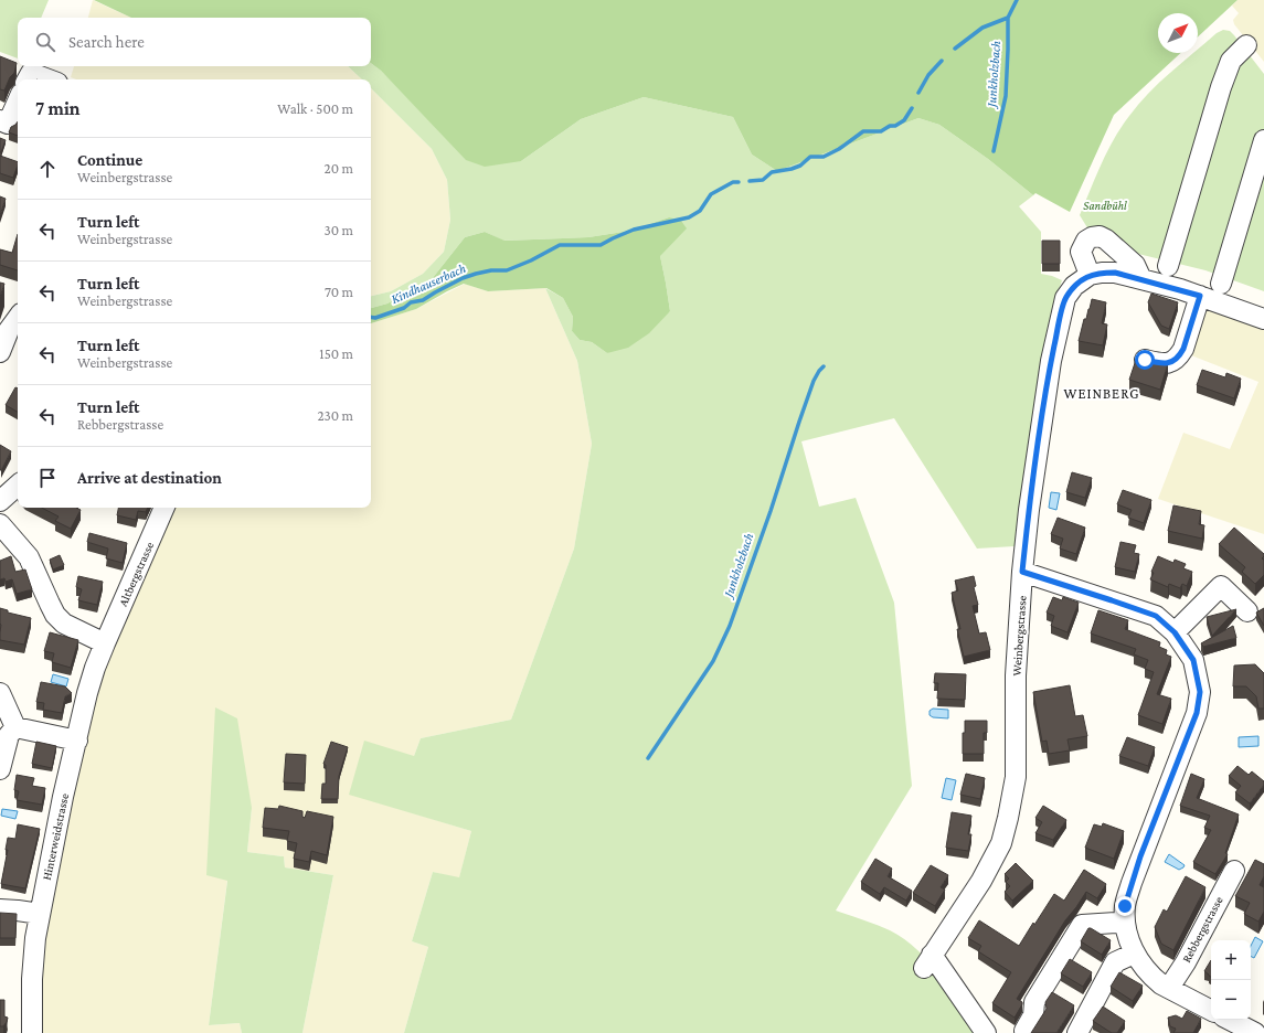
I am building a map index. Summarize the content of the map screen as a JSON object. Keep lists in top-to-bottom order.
{
  "streets": {
    "street": [
      "Altbergstrasse",
      "Weinbergstrasse",
      "Hinterweidstrasse",
      "Rebbergstrasse"
    ]
  },
  "crossings": [
    ["Altbergstrasse", "Hinterweidstrasse"]
  ],
  "districts": ["WEINBERG"],
  "water": ["Junkholzbach", "Kindhauserbach"],
  "parks": ["Sandbühl"],
  "north": "top right",
  "page": {
    "search": "Search here",
    "heading": ["7 min", "Walk · 500 m"],
    "list": [
      ["Continue", "Weinbergstrasse", "20 m"],
      ["Turn left", "Weinbergstrasse", "30 m"],
      ["Turn left", "Weinbergstrasse", "70 m"],
      ["Turn left", "Weinbergstrasse", "150 m"],
      ["Turn left", "Rebbergstrasse", "230 m"],
      "Arrive at destination"
    ],
    "map_buttons": ["+", "−"]
  }
}
